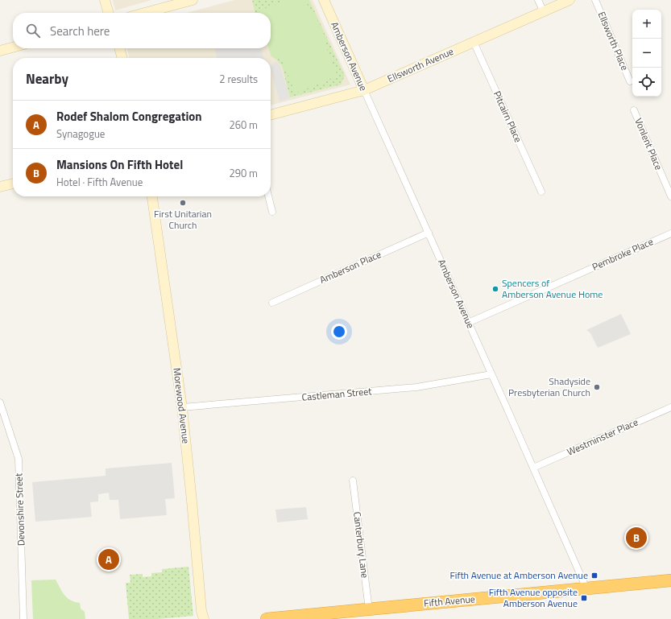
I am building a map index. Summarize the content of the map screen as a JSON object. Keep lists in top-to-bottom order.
{
  "streets": {
    "highway": ["Fifth Avenue"],
    "street": [
      "Ellsworth Place",
      "Amberson Avenue",
      "Ellsworth Avenue",
      "Pitcairn Place",
      "Vonlent Place",
      "Pembroke Place",
      "Amberson Place",
      "Castleman Street",
      "Morewood Avenue",
      "Westminster Place",
      "Devonshire Street",
      "Canterbury Lane"
    ]
  },
  "crossings": [
    ["Amberson Avenue", "Ellsworth Avenue"],
    ["Amberson Avenue", "Pembroke Place"],
    ["Amberson Avenue", "Amberson Place"],
    ["Amberson Avenue", "Castleman Street"],
    ["Amberson Avenue", "Westminster Place"],
    ["Amberson Avenue", "Fifth Avenue"],
    ["Ellsworth Avenue", "Pitcairn Place"],
    ["Castleman Street", "Morewood Avenue"],
    ["Canterbury Lane", "Fifth Avenue"]
  ],
  "places": {
    "other": ["First Unitarian Church", "Spencers of Amberson Avenue Home", "Shadyside Presbyterian Church"],
    "transit": ["Fifth Avenue at Amberson Avenue", "Fifth Avenue opposite Amberson Avenue"]
  },
  "page": {
    "map_buttons": ["+", "−"],
    "search": "Search here",
    "heading": ["Nearby", "2 results"],
    "list": [
      {
        "mark": "A",
        "name": "Rodef Shalom Congregation",
        "note": "Synagogue",
        "value": "260 m"
      },
      {
        "mark": "B",
        "name": "Mansions On Fifth Hotel",
        "note": "Hotel · Fifth Avenue",
        "value": "290 m"
      }
    ],
    "pins": ["B", "A"]
  }
}
